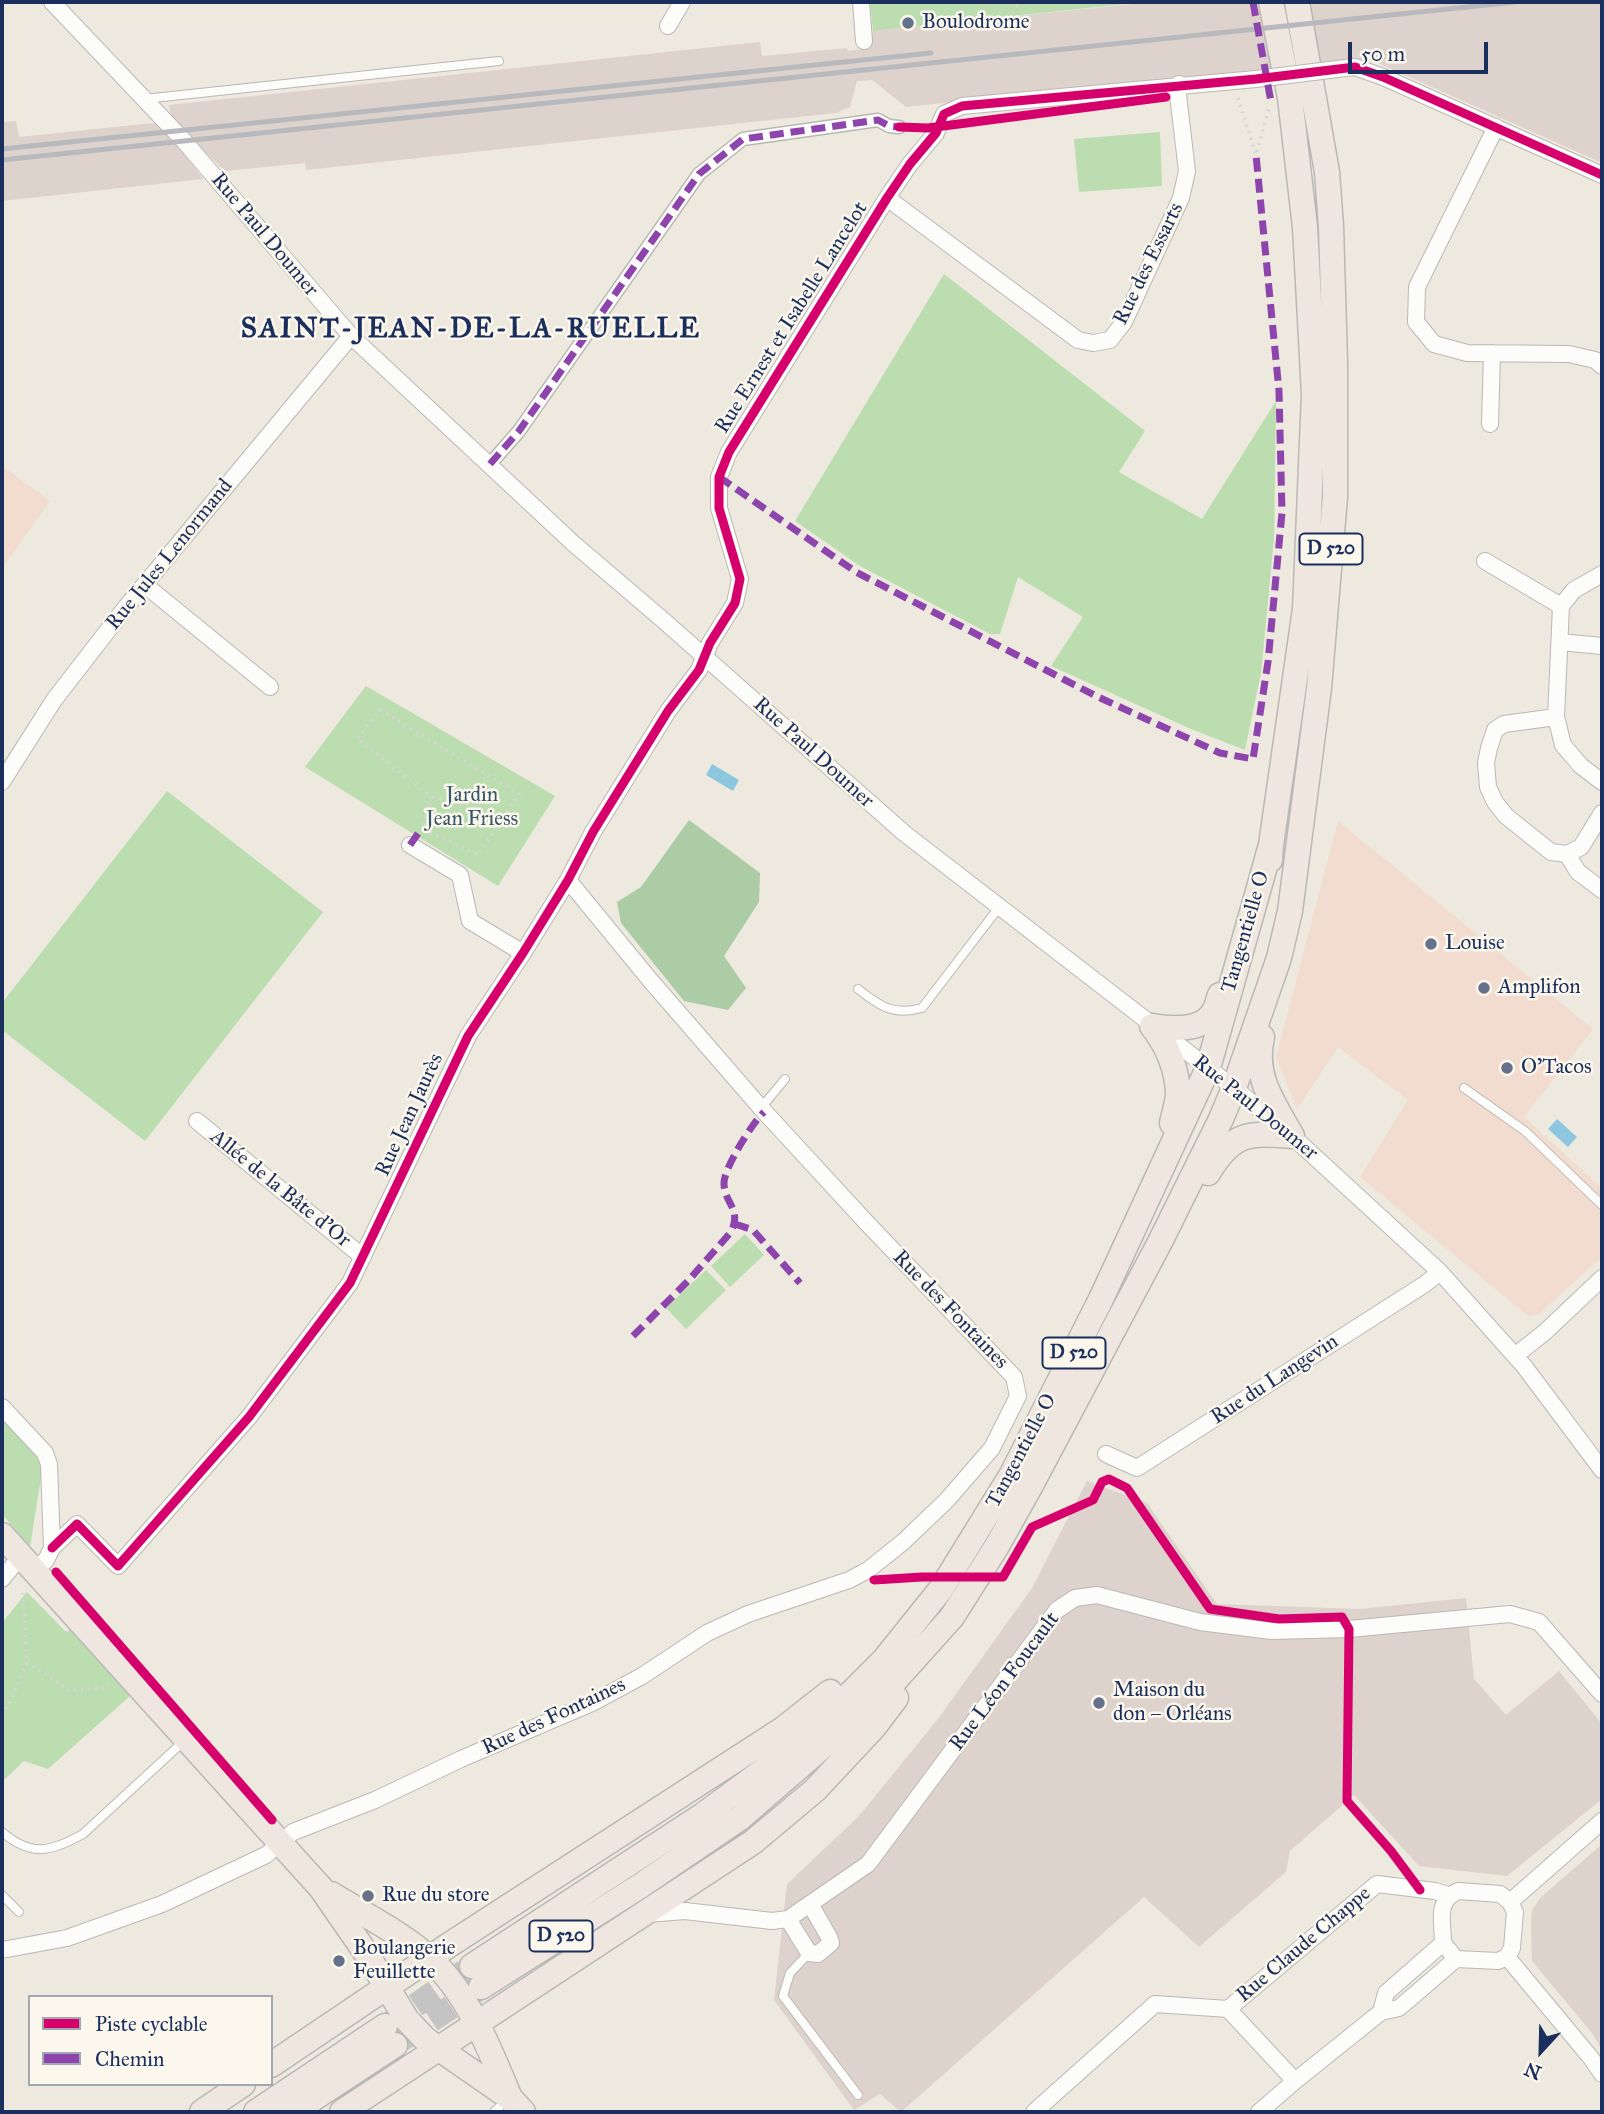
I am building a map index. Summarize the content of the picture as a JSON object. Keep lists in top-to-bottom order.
{
  "streets": {
    "main road": ["D 520", "Tangentielle O"],
    "street": [
      "Rue Paul Doumer",
      "Rue des Essarts",
      "Rue Ernest et Isabelle Lancelot",
      "Rue Jules Lenormand",
      "Rue Jean Jaurès",
      "Allée de la Bâte d'Or",
      "Rue des Fontaines",
      "Rue du Langevin",
      "Rue Léon Foucault",
      "Rue Claude Chappe"
    ]
  },
  "crossings": [
    ["Rue Paul Doumer", "Rue Ernest et Isabelle Lancelot"],
    ["Rue Paul Doumer", "D 520"],
    ["Rue Paul Doumer", "Rue Jules Lenormand"],
    ["Rue Paul Doumer", "Tangentielle O"],
    ["Rue Paul Doumer", "Rue Jean Jaurès"],
    ["Rue Paul Doumer", "Rue du Langevin"],
    ["Rue des Essarts", "Rue Ernest et Isabelle Lancelot"],
    ["Rue Ernest et Isabelle Lancelot", "Rue Jean Jaurès"],
    ["D 520", "Tangentielle O"],
    ["Rue Jean Jaurès", "Allée de la Bâte d'Or"],
    ["Rue Jean Jaurès", "Rue des Fontaines"]
  ],
  "districts": ["SAINT-JEAN-DE-LA-RUELLE"],
  "parks": ["Jardin Jean Friess"],
  "places": [
    "Boulodrome",
    "Louise",
    "Amplifon",
    "O'Tacos",
    "Maison du don – Orléans",
    "Rue du store",
    "Boulangerie Feuillette"
  ],
  "legend": ["Piste cyclable", "Chemin"],
  "scale_bar": "50 m",
  "north": "bottom"
}
